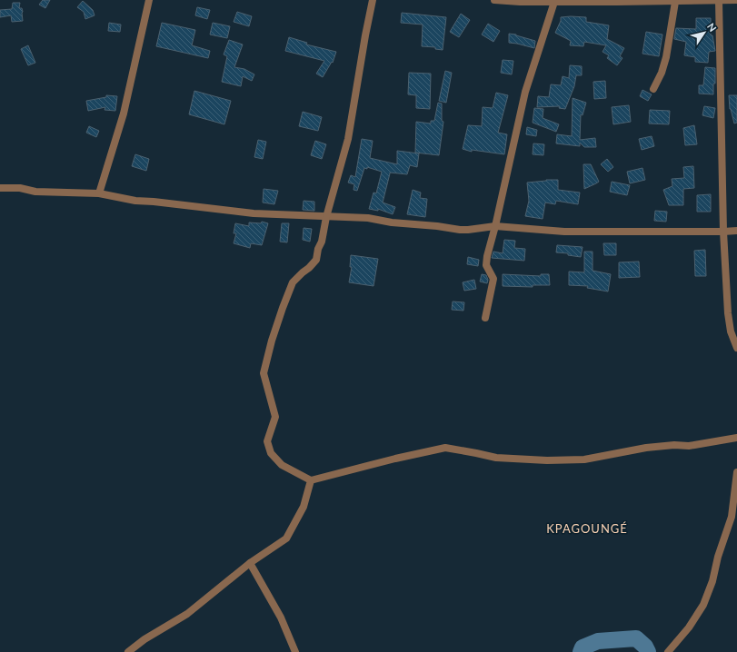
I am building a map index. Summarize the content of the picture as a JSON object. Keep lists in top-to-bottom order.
{
  "districts": ["KPAGOUNGÉ"],
  "north": "top right"
}
